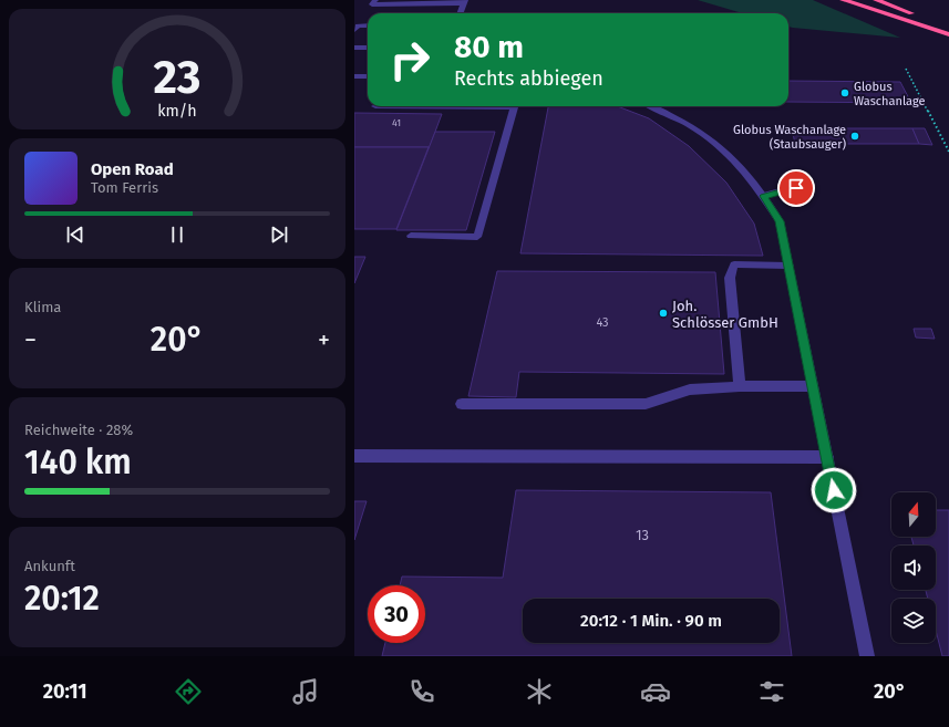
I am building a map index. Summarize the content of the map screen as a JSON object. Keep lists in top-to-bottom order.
{
  "places": ["Globus Waschanlage", "Globus Waschanlage (Staubsauger)", "Joh. Schlösser GmbH"],
  "house_numbers": ["41", "43", "13"],
  "north": "top",
  "page": {
    "turn": ["80 m", "Rechts abbiegen"],
    "song": ["Open Road", "Tom Ferris"],
    "tile": [
      "Klima",
      ["Reichweite · 28%", "140 km"],
      ["Ankunft", "20:12"]
    ],
    "heat": ["−", "20°", "+"],
    "limit": "30",
    "trip": "20:12 · 1 Min. · 90 m",
    "tabs": ["20:11", "20°"],
    "gauge": ["23", "km/h"]
  }
}
